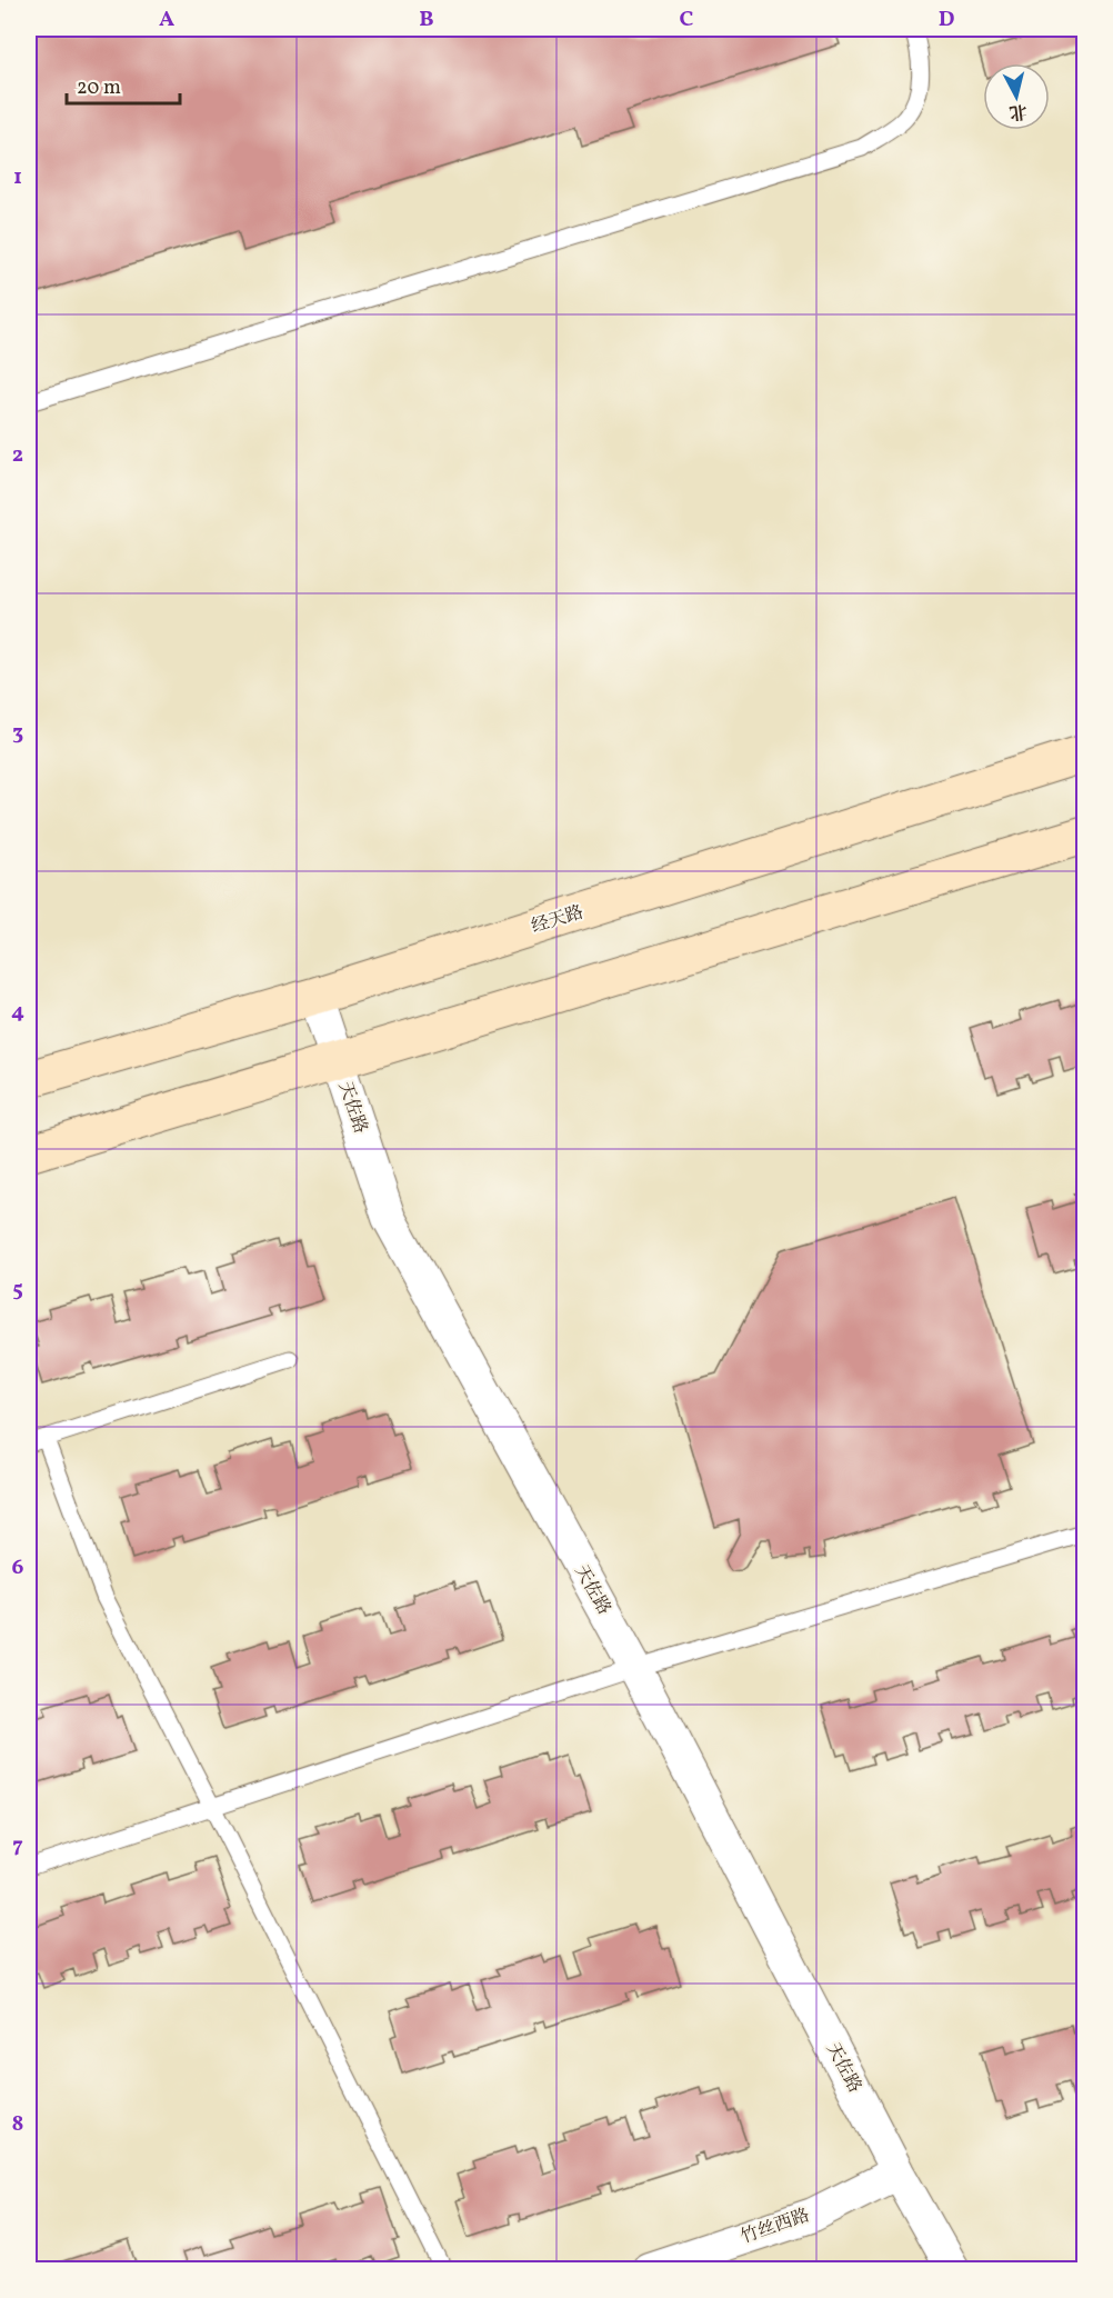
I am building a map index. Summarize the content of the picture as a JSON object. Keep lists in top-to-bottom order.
{
  "streets": {
    "main road": ["经天路"],
    "street": ["天佐路", "竹丝西路"]
  },
  "crossings": [
    ["经天路", "天佐路"],
    ["天佐路", "竹丝西路"]
  ],
  "scale_bar": "20 m",
  "north": "bottom",
  "grid": {
    "columns": [
      "A",
      "B",
      "C",
      "D"
    ],
    "rows": [
      "1",
      "2",
      "3",
      "4",
      "5",
      "6",
      "7",
      "8"
    ]
  }
}
